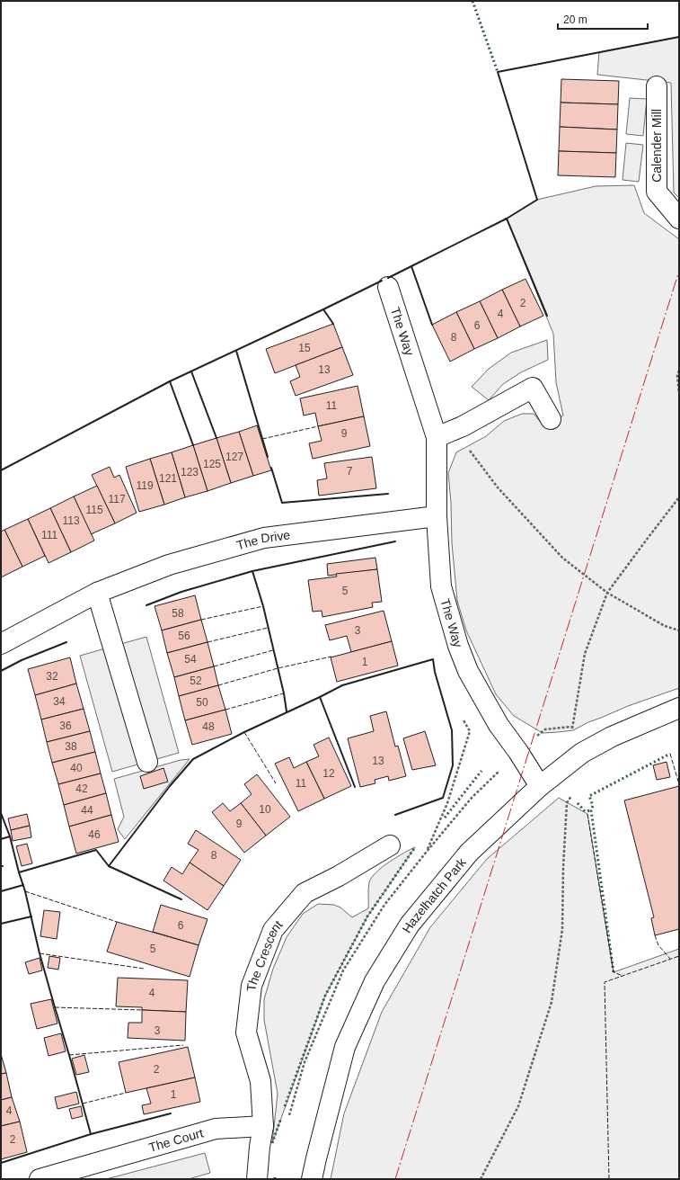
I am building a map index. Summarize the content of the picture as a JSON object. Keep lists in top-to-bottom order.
{
  "streets": {
    "street": [
      "Calender Mill",
      "The Way",
      "The Drive",
      "Hazelhatch Park",
      "The Crescent",
      "The Court"
    ]
  },
  "crossings": [
    ["The Way", "The Drive"],
    ["The Way", "Hazelhatch Park"],
    ["The Crescent", "The Court"]
  ],
  "house_numbers": [
    "2",
    "4",
    "6",
    "8",
    "15",
    "13",
    "11",
    "9",
    "127",
    "125",
    "7",
    "123",
    "121",
    "119",
    "117",
    "115",
    "113",
    "111",
    "5",
    "58",
    "3",
    "56",
    "54",
    "1",
    "32",
    "52",
    "34",
    "50",
    "36",
    "48",
    "38",
    "13",
    "40",
    "12",
    "11",
    "42",
    "10",
    "44",
    "9",
    "46",
    "8",
    "6",
    "5",
    "4",
    "3",
    "2",
    "1",
    "4",
    "2"
  ],
  "scale_bar": "20 m"
}
